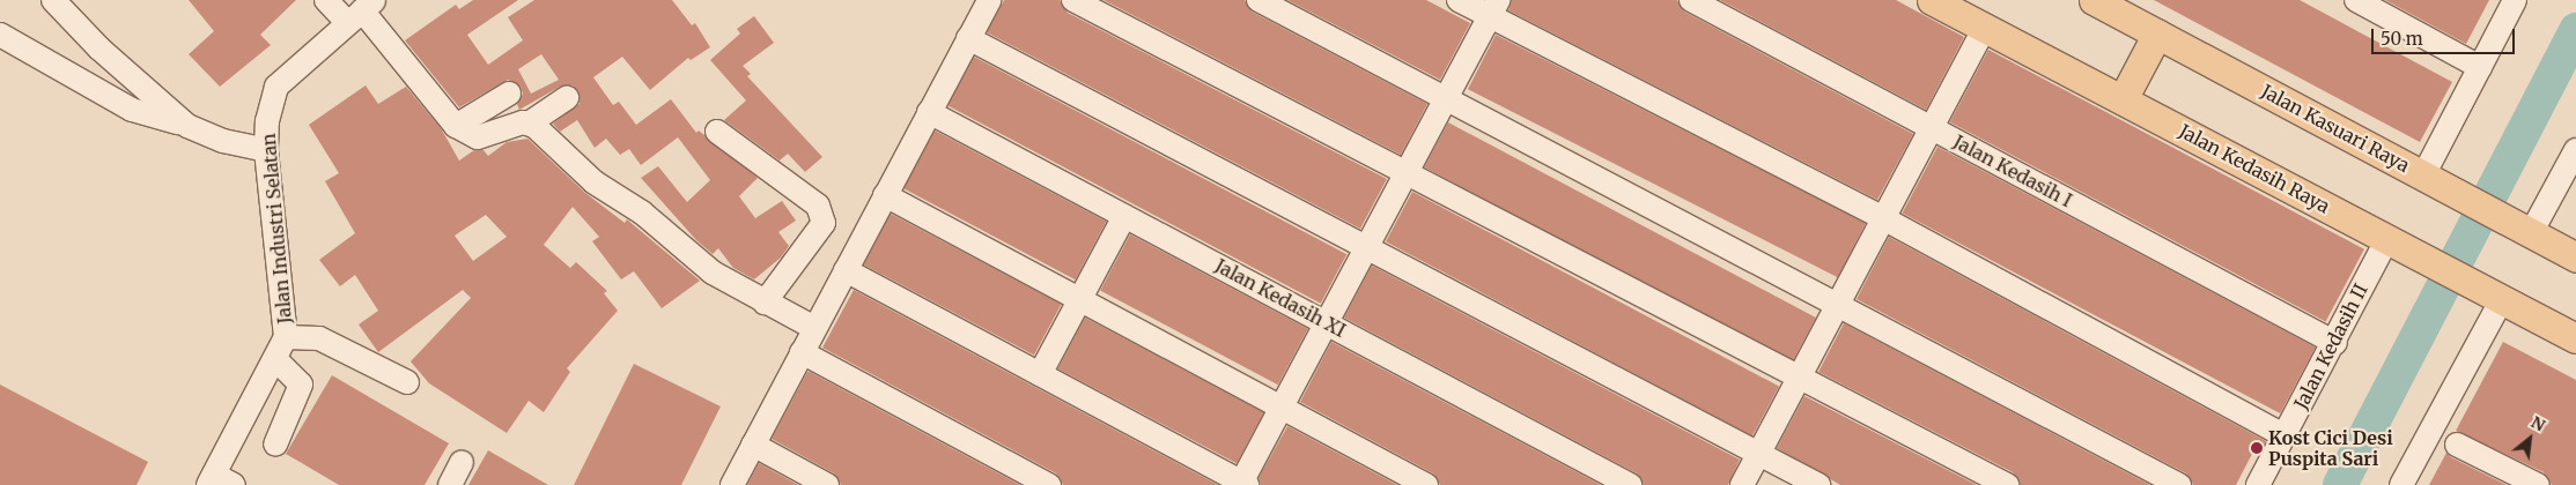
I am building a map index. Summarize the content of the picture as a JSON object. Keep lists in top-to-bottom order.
{
  "streets": {
    "main road": ["Jalan Kasuari Raya", "Jalan Kedasih Raya"],
    "street": [
      "Jalan Kedasih I",
      "Jalan Industri Selatan",
      "Jalan Kedasih XI",
      "Jalan Kedasih II"
    ]
  },
  "crossings": [
    ["Jalan Kedasih Raya", "Jalan Kedasih II"],
    ["Jalan Kedasih I", "Jalan Kedasih II"]
  ],
  "places": ["Kost Cici Desi Puspita Sari"],
  "scale_bar": "50 m",
  "north": "top right"
}
